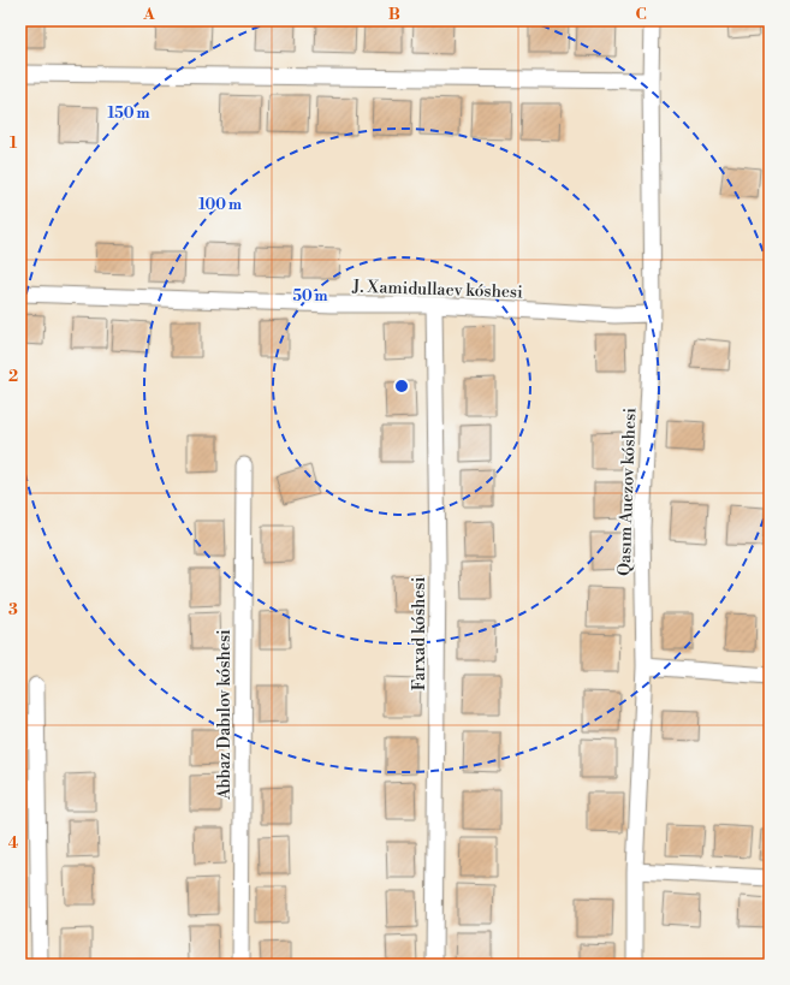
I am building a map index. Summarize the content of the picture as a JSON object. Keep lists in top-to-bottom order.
{
  "streets": {
    "street": [
      "J. Xamidullaev kóshesi",
      "Qasım Auezov kóshesi",
      "Farxad kóshesi",
      "Abbaz Dabılov kóshesi"
    ]
  },
  "crossings": [
    ["J. Xamidullaev kóshesi", "Qasım Auezov kóshesi"],
    ["J. Xamidullaev kóshesi", "Farxad kóshesi"]
  ],
  "grid": {
    "columns": ["A", "B", "C"],
    "rows": [
      "1",
      "2",
      "3",
      "4"
    ]
  },
  "rings": ["150 m", "100 m", "50 m"]
}
